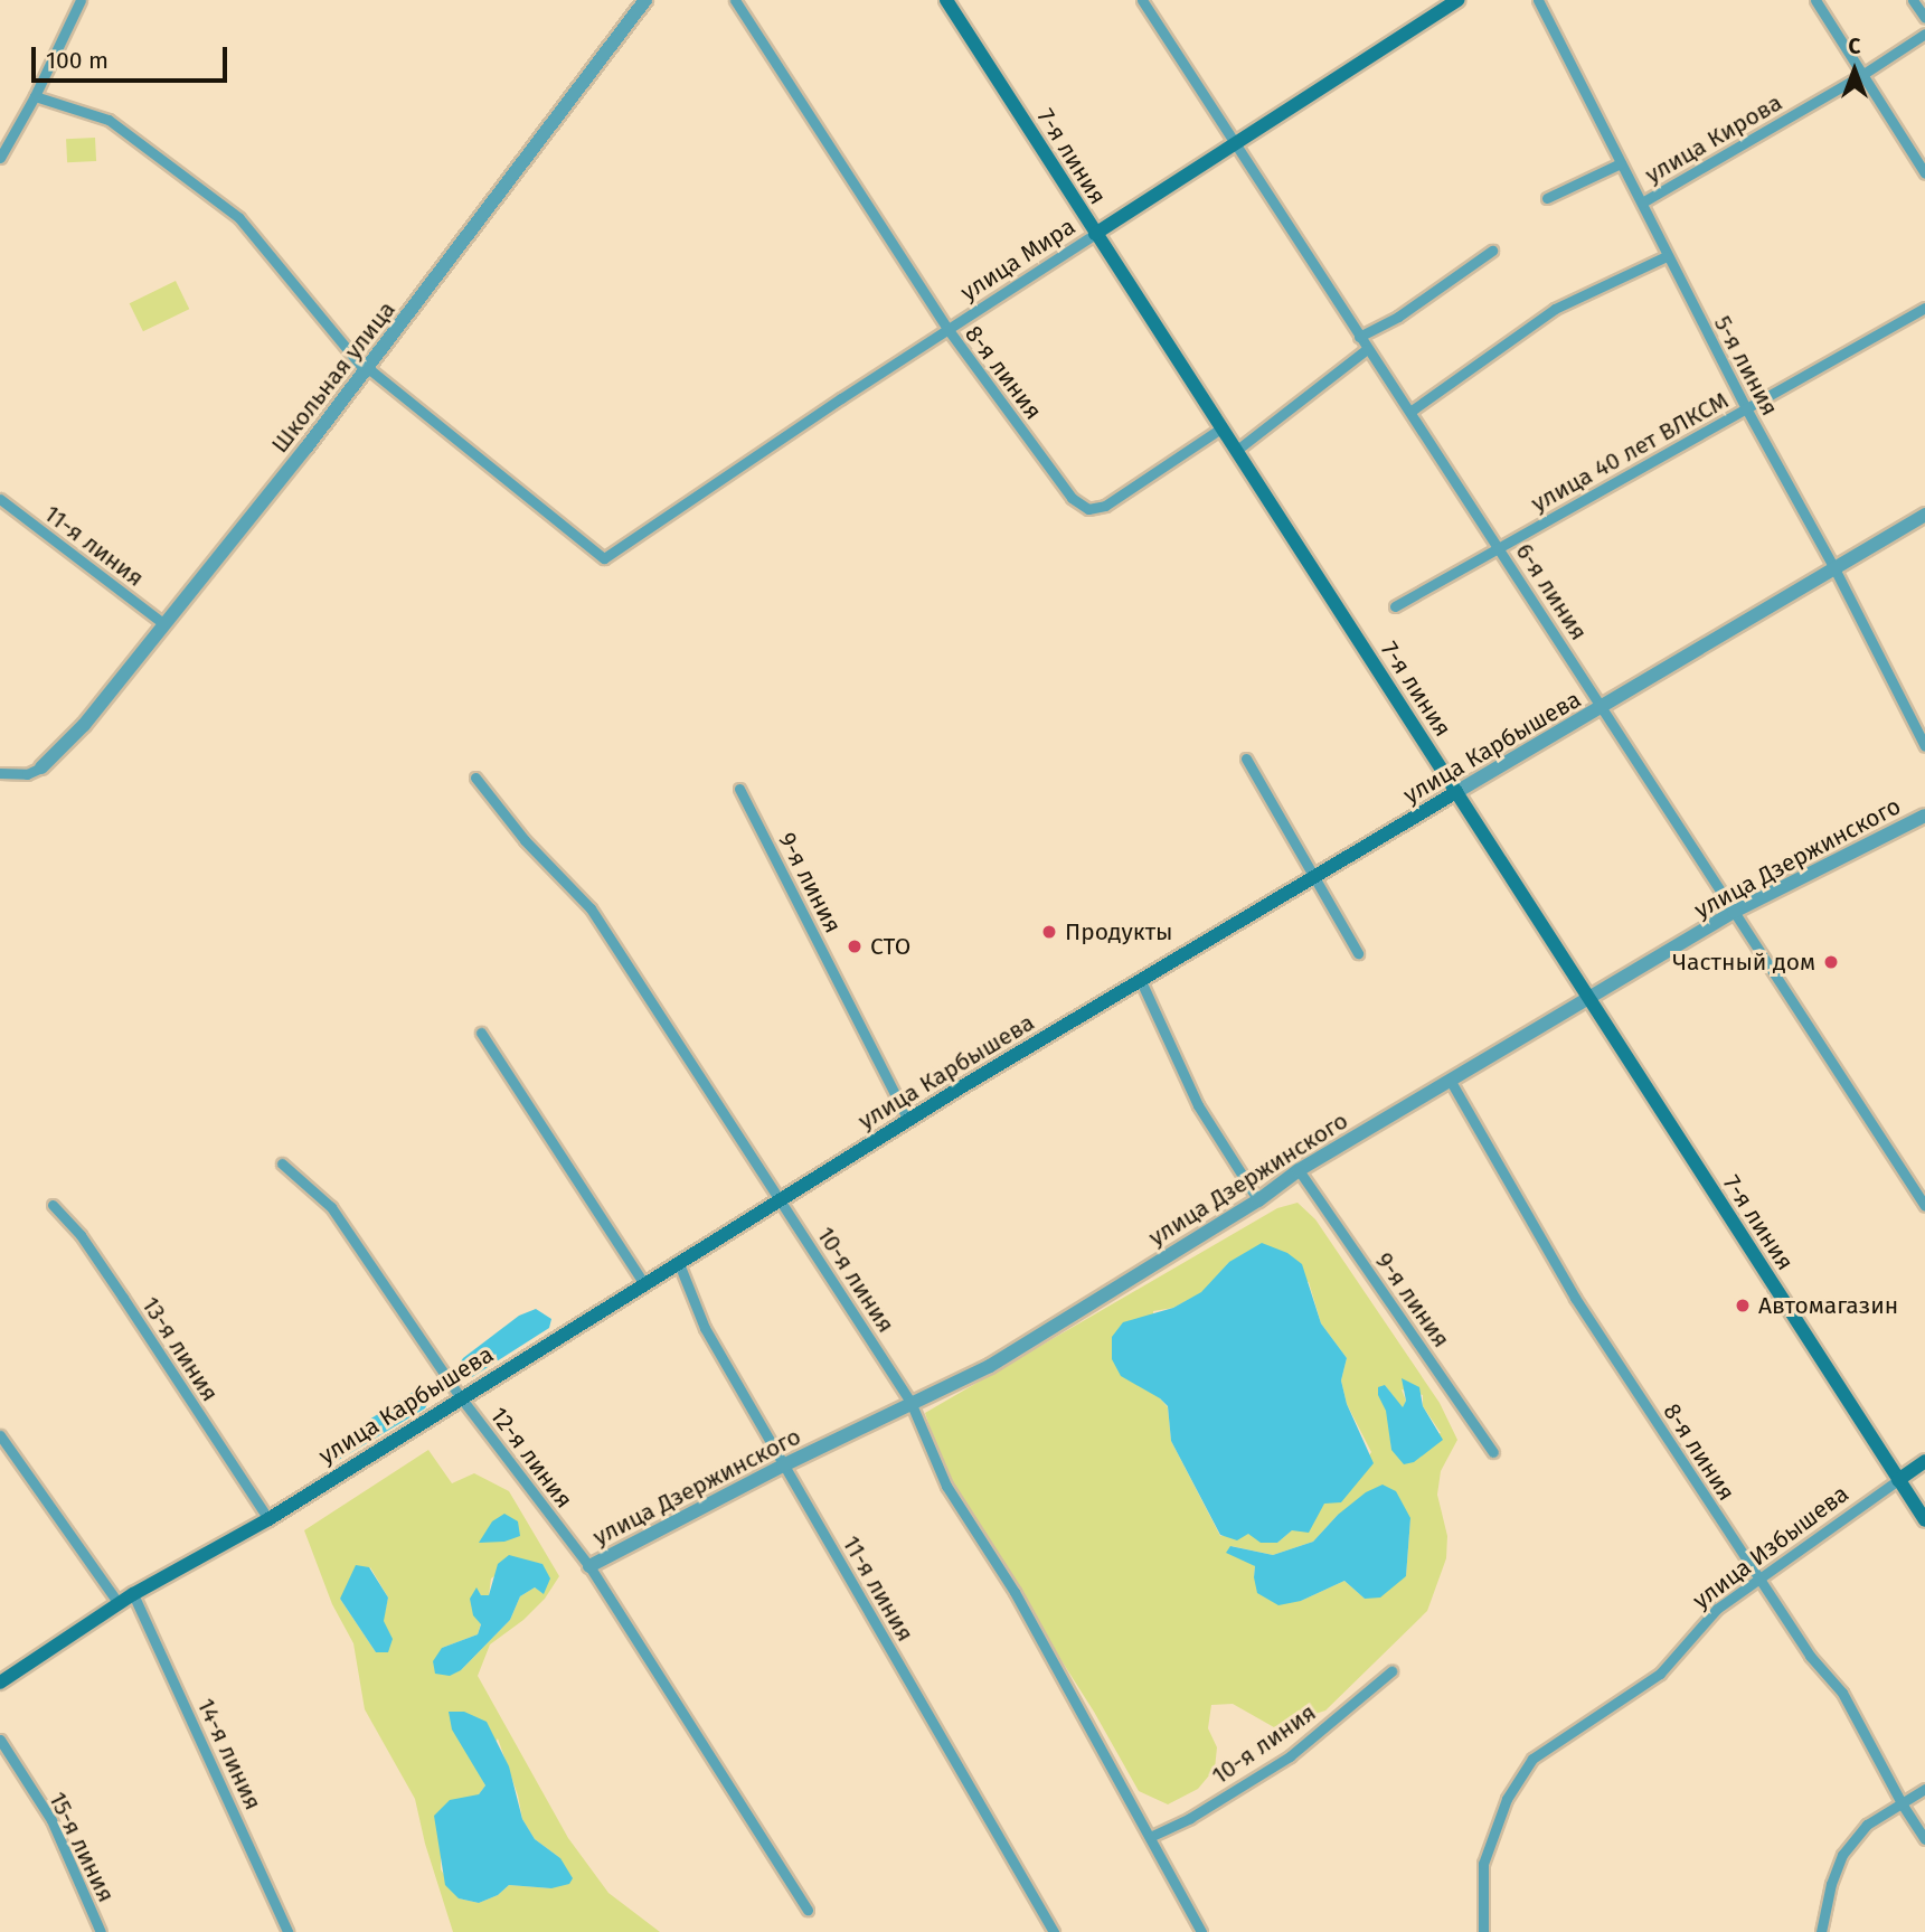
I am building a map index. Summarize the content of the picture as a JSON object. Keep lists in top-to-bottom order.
{
  "streets": {
    "main road": [
      "7-я линия",
      "улица Мира",
      "улица Карбышева",
      "улица Избышева"
    ],
    "street": [
      "улица Кирова",
      "5-я линия",
      "8-я линия",
      "Школьная улица",
      "улица 40 лет ВЛКСМ",
      "11-я линия",
      "6-я линия",
      "улица Дзержинского",
      "9-я линия",
      "10-я линия",
      "13-я линия",
      "12-я линия",
      "14-я линия",
      "15-я линия"
    ]
  },
  "crossings": [
    ["улица Кирова", "5-я линия"],
    ["7-я линия", "улица Мира"],
    ["7-я линия", "8-я линия"],
    ["7-я линия", "улица Карбышева"],
    ["7-я линия", "улица Дзержинского"],
    ["7-я линия", "улица Избышева"],
    ["улица Мира", "8-я линия"],
    ["улица Мира", "Школьная улица"],
    ["улица Мира", "6-я линия"],
    ["5-я линия", "улица 40 лет ВЛКСМ"],
    ["5-я линия", "улица Карбышева"],
    ["8-я линия", "улица Дзержинского"],
    ["8-я линия", "улица Избышева"],
    ["Школьная улица", "11-я линия"],
    ["улица 40 лет ВЛКСМ", "6-я линия"],
    ["11-я линия", "улица Карбышева"],
    ["11-я линия", "улица Дзержинского"],
    ["6-я линия", "улица Карбышева"],
    ["6-я линия", "улица Дзержинского"],
    ["улица Карбышева", "9-я линия"],
    ["улица Карбышева", "10-я линия"],
    ["улица Карбышева", "13-я линия"],
    ["улица Карбышева", "12-я линия"],
    ["улица Карбышева", "14-я линия"],
    ["улица Дзержинского", "9-я линия"],
    ["улица Дзержинского", "10-я линия"],
    ["улица Дзержинского", "12-я линия"]
  ],
  "places": [
    "Продукты",
    "СТО",
    "Частный дом",
    "Автомагазин"
  ],
  "scale_bar": "100 m",
  "north": "top"
}
